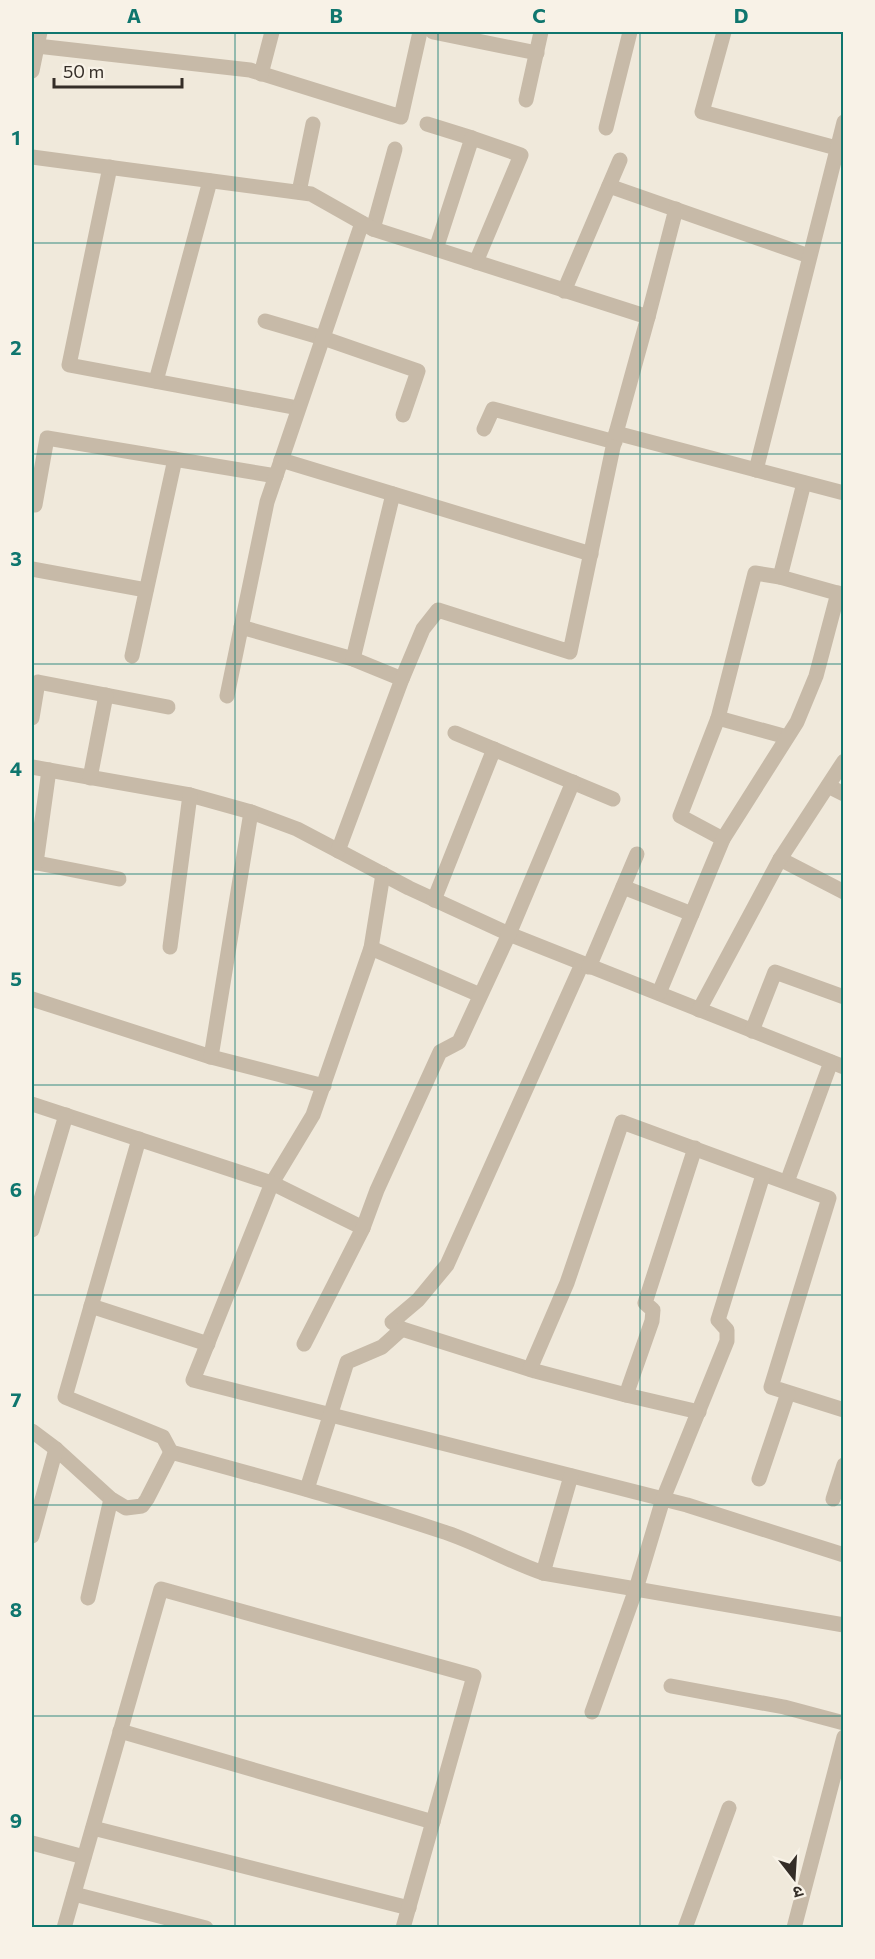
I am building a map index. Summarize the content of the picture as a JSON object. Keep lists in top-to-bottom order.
{
  "scale_bar": "50 m",
  "north": "bottom",
  "grid": {
    "columns": [
      "A",
      "B",
      "C",
      "D"
    ],
    "rows": [
      "1",
      "2",
      "3",
      "4",
      "5",
      "6",
      "7",
      "8",
      "9"
    ]
  }
}
